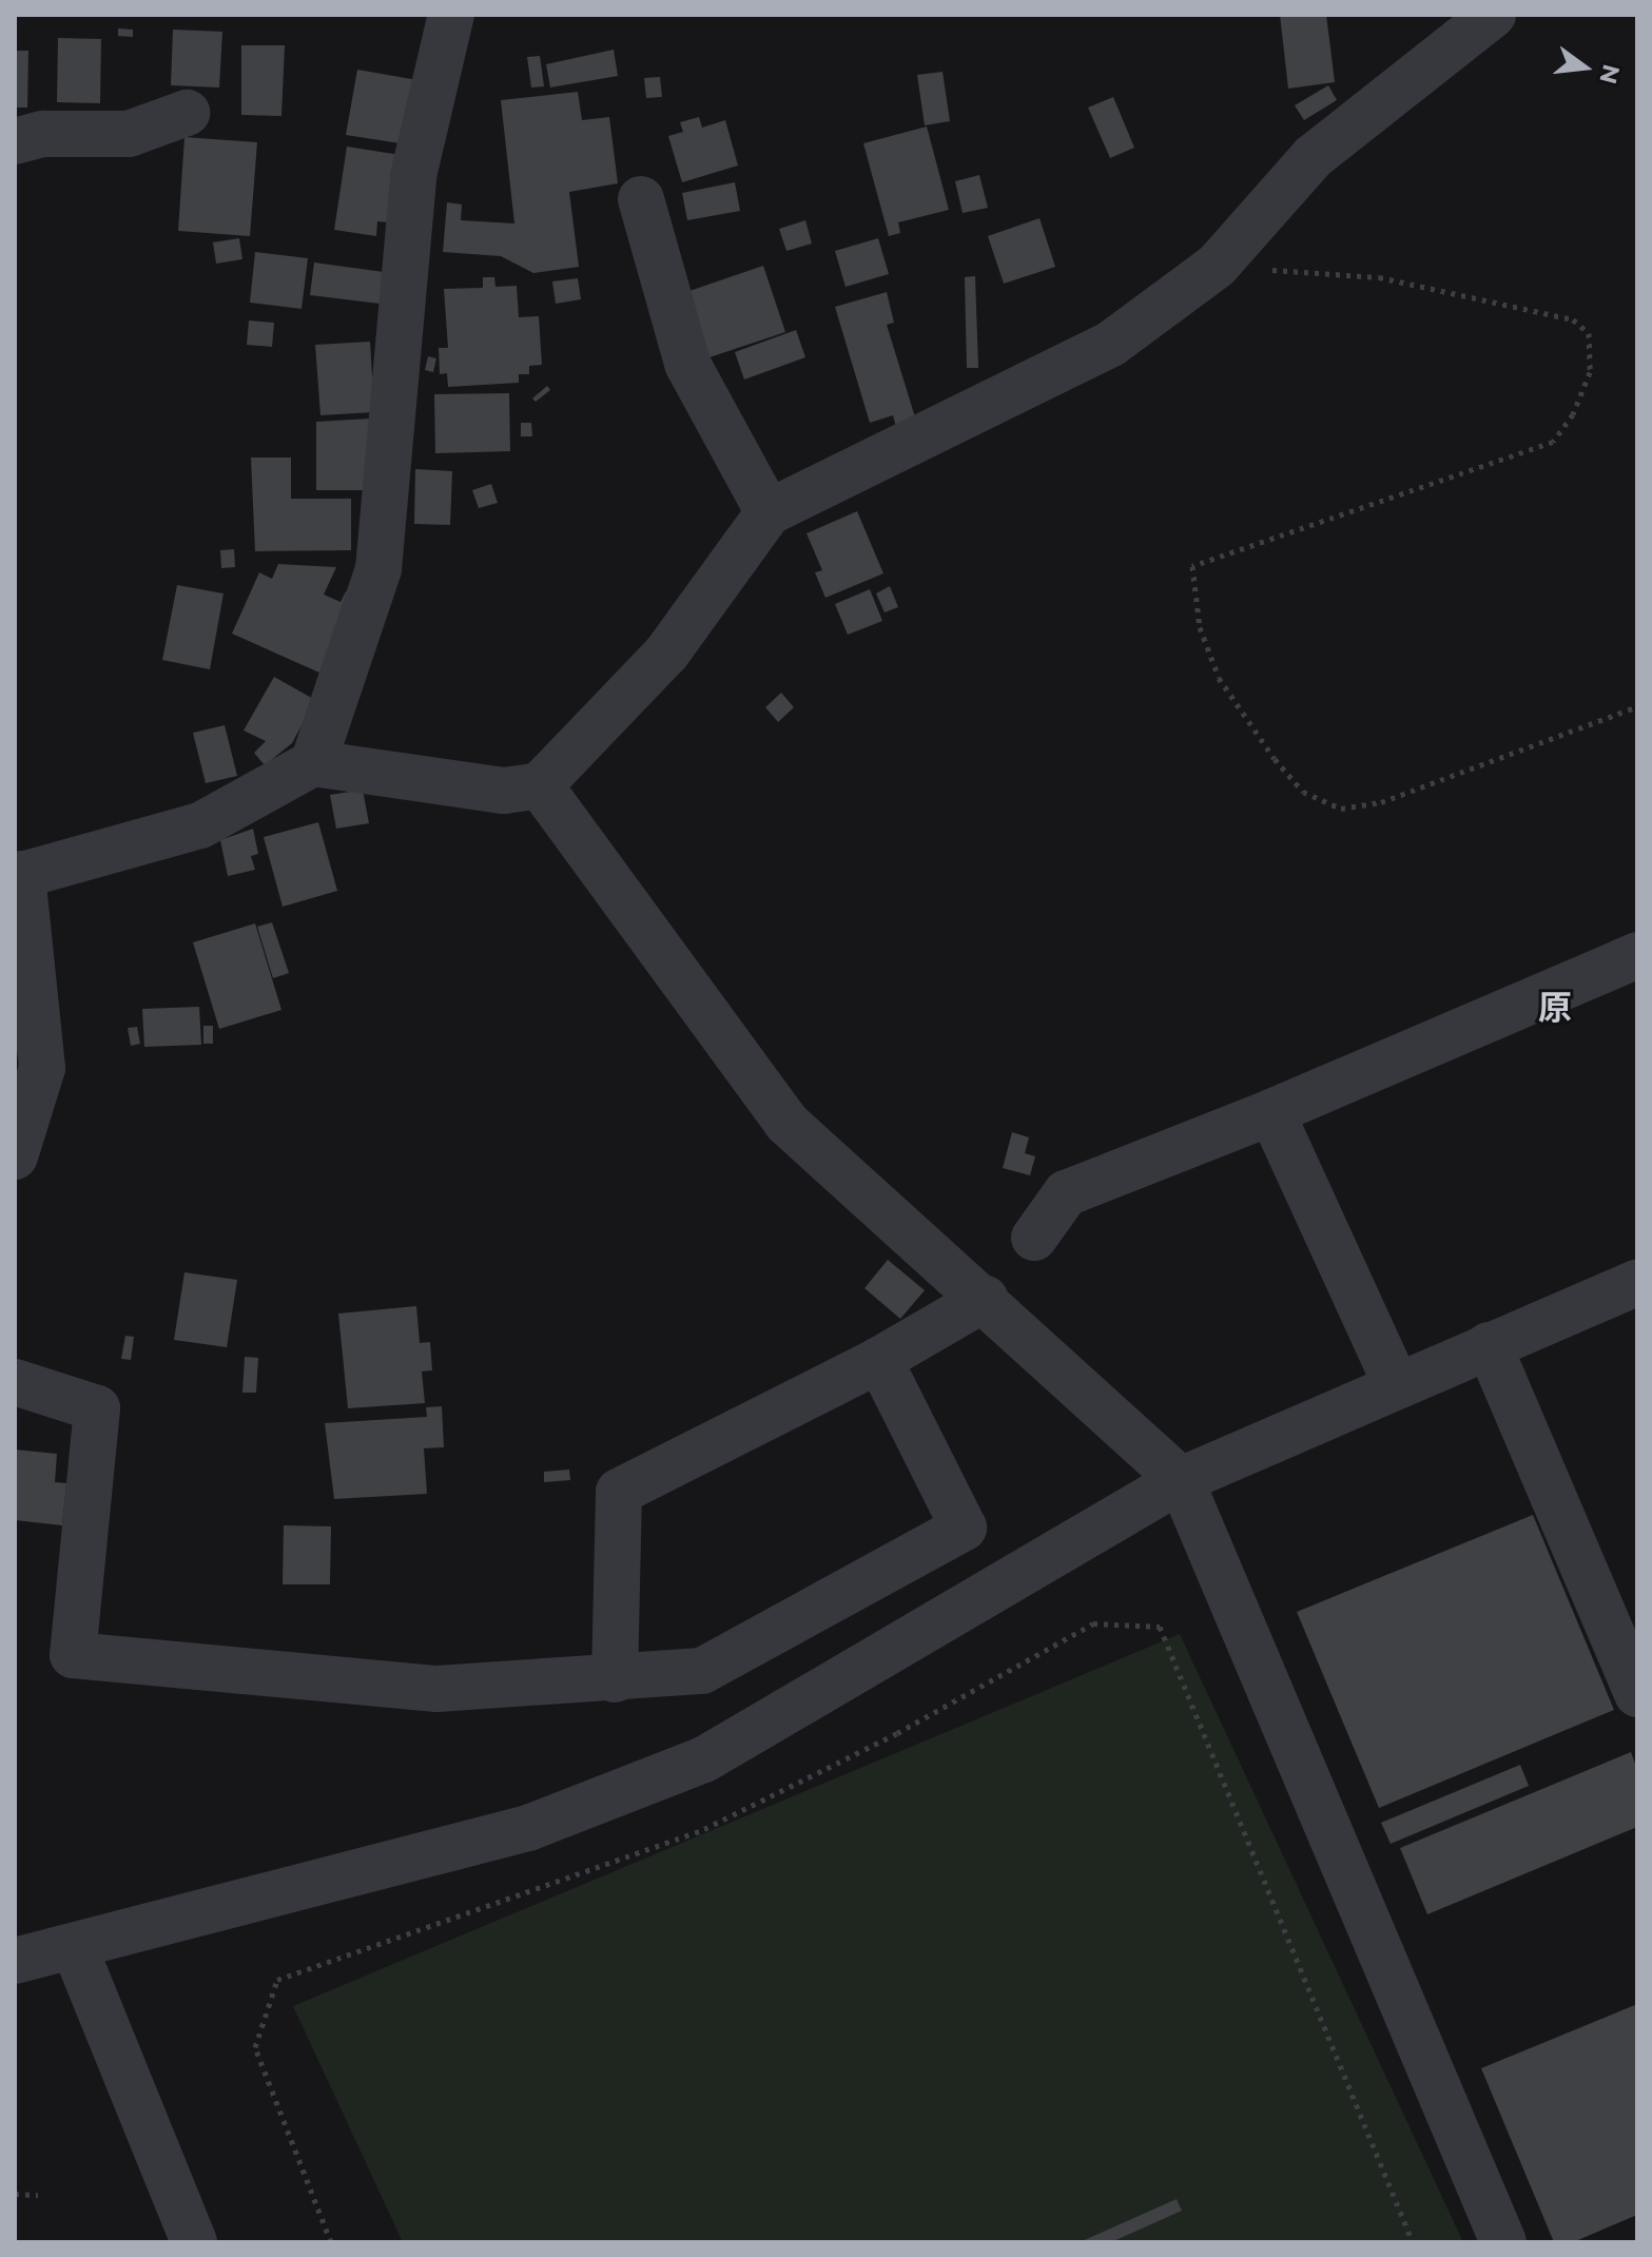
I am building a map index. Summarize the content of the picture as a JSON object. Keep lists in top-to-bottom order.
{
  "districts": ["原"],
  "north": "right"
}
